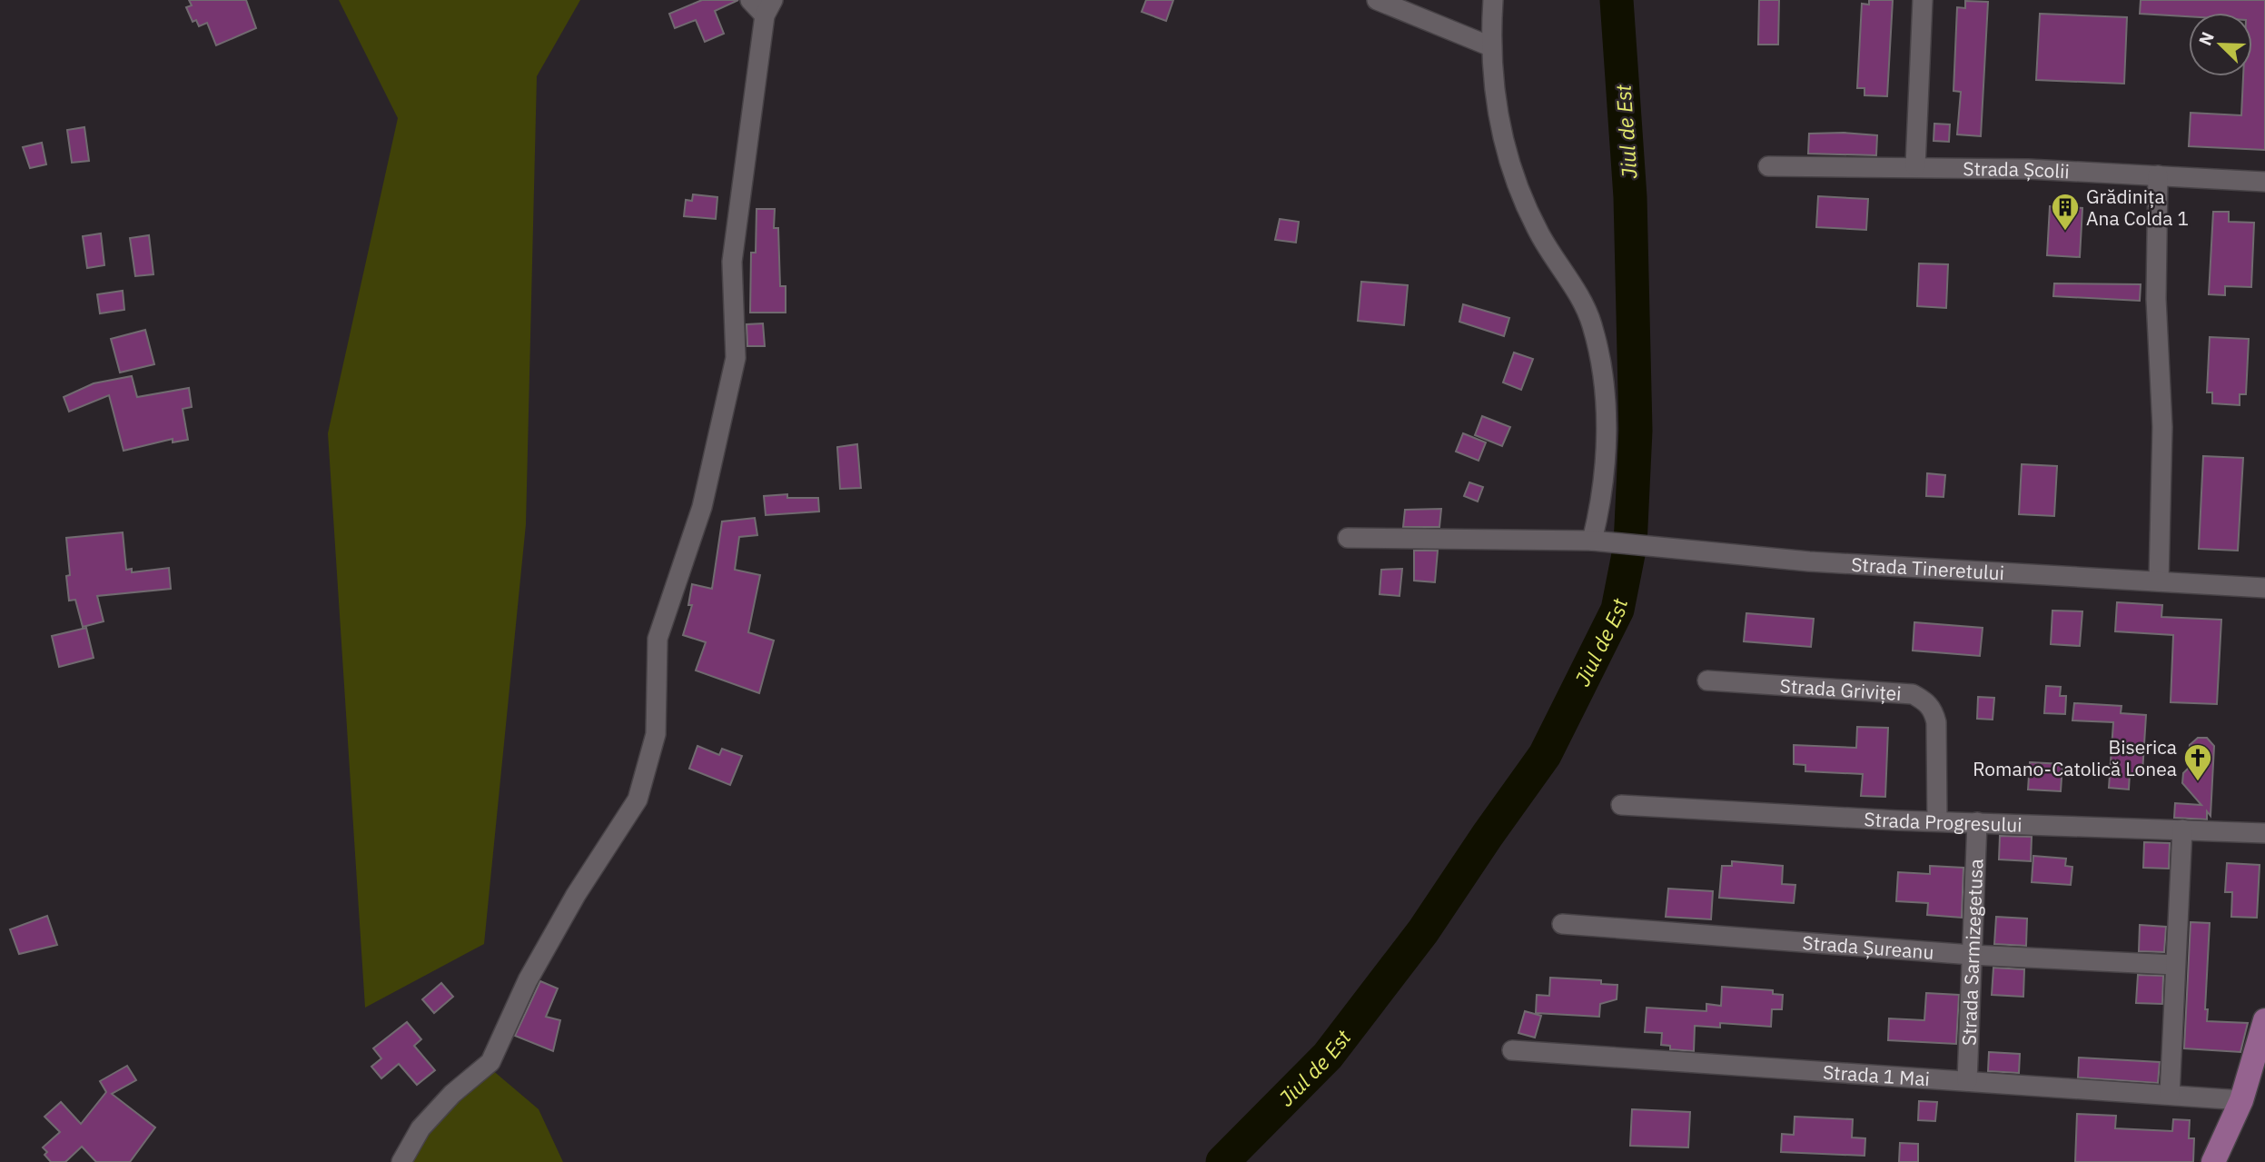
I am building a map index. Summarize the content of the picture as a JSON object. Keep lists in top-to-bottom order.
{
  "streets": {
    "street": [
      "Strada Școlii",
      "Strada Tineretului",
      "Strada Griviței",
      "Strada Progresului",
      "Strada Șureanu",
      "Strada Sarmizegetusa",
      "Strada 1 Mai"
    ]
  },
  "crossings": [
    ["Strada Griviței", "Strada Progresului"],
    ["Strada Progresului", "Strada Sarmizegetusa"],
    ["Strada Șureanu", "Strada Sarmizegetusa"],
    ["Strada Sarmizegetusa", "Strada 1 Mai"]
  ],
  "water": ["Jiul de Est"],
  "places": {
    "building": ["Grădinița Ana Colda 1"],
    "church": ["Biserica Romano-Catolică Lonea"]
  },
  "north": "top left"
}
